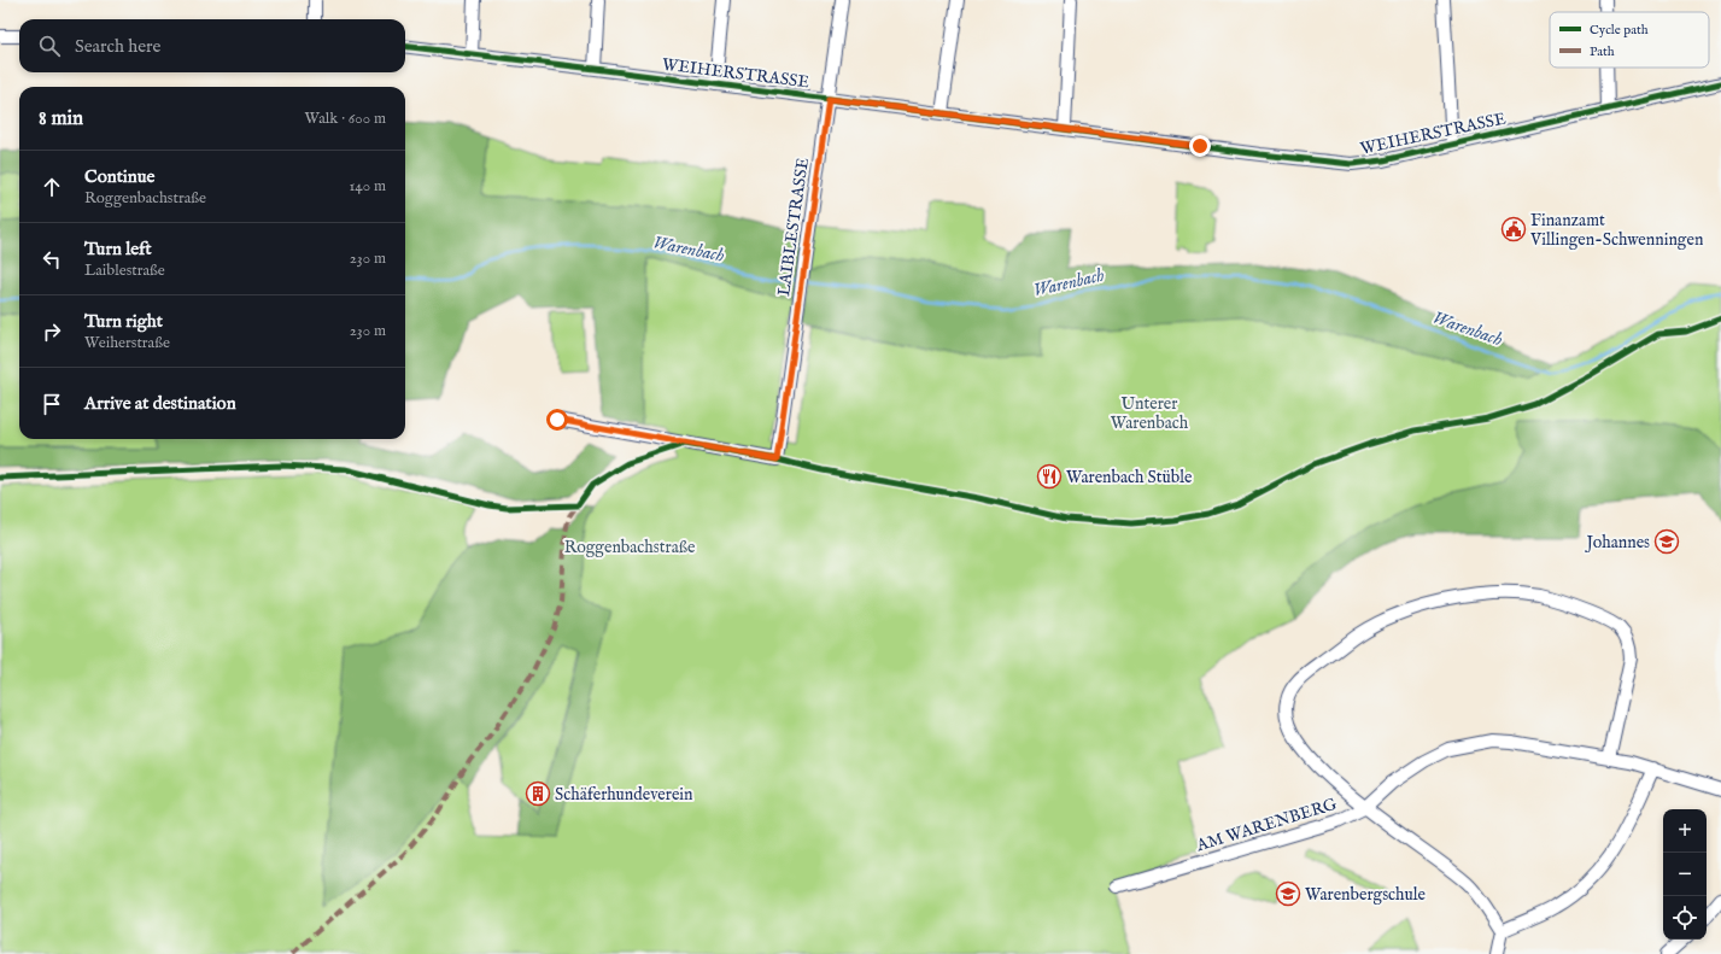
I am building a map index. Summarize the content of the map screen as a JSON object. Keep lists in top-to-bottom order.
{
  "streets": {
    "street": ["WEIHERSTRASSE", "LAIBLESTRASSE", "AM WARENBERG"]
  },
  "crossings": [
    ["WEIHERSTRASSE", "LAIBLESTRASSE"]
  ],
  "water": ["Warenbach"],
  "parks": ["Unterer Warenbach", "Roggenbachstraße"],
  "places": {
    "public building": ["Finanzamt Villingen-Schwenningen"],
    "restaurant": ["Warenbach Stüble"],
    "school or university": ["Johannes", "Warenbergschule"],
    "building": ["Schäferhundeverein"]
  },
  "legend": ["Cycle path", "Path"],
  "page": {
    "search": "Search here",
    "heading": ["8 min", "Walk · 600 m"],
    "list": [
      ["Continue", "Roggenbachstraße", "140 m"],
      ["Turn left", "Laiblestraße", "230 m"],
      ["Turn right", "Weiherstraße", "230 m"],
      "Arrive at destination"
    ],
    "map_buttons": ["+", "−"]
  }
}
